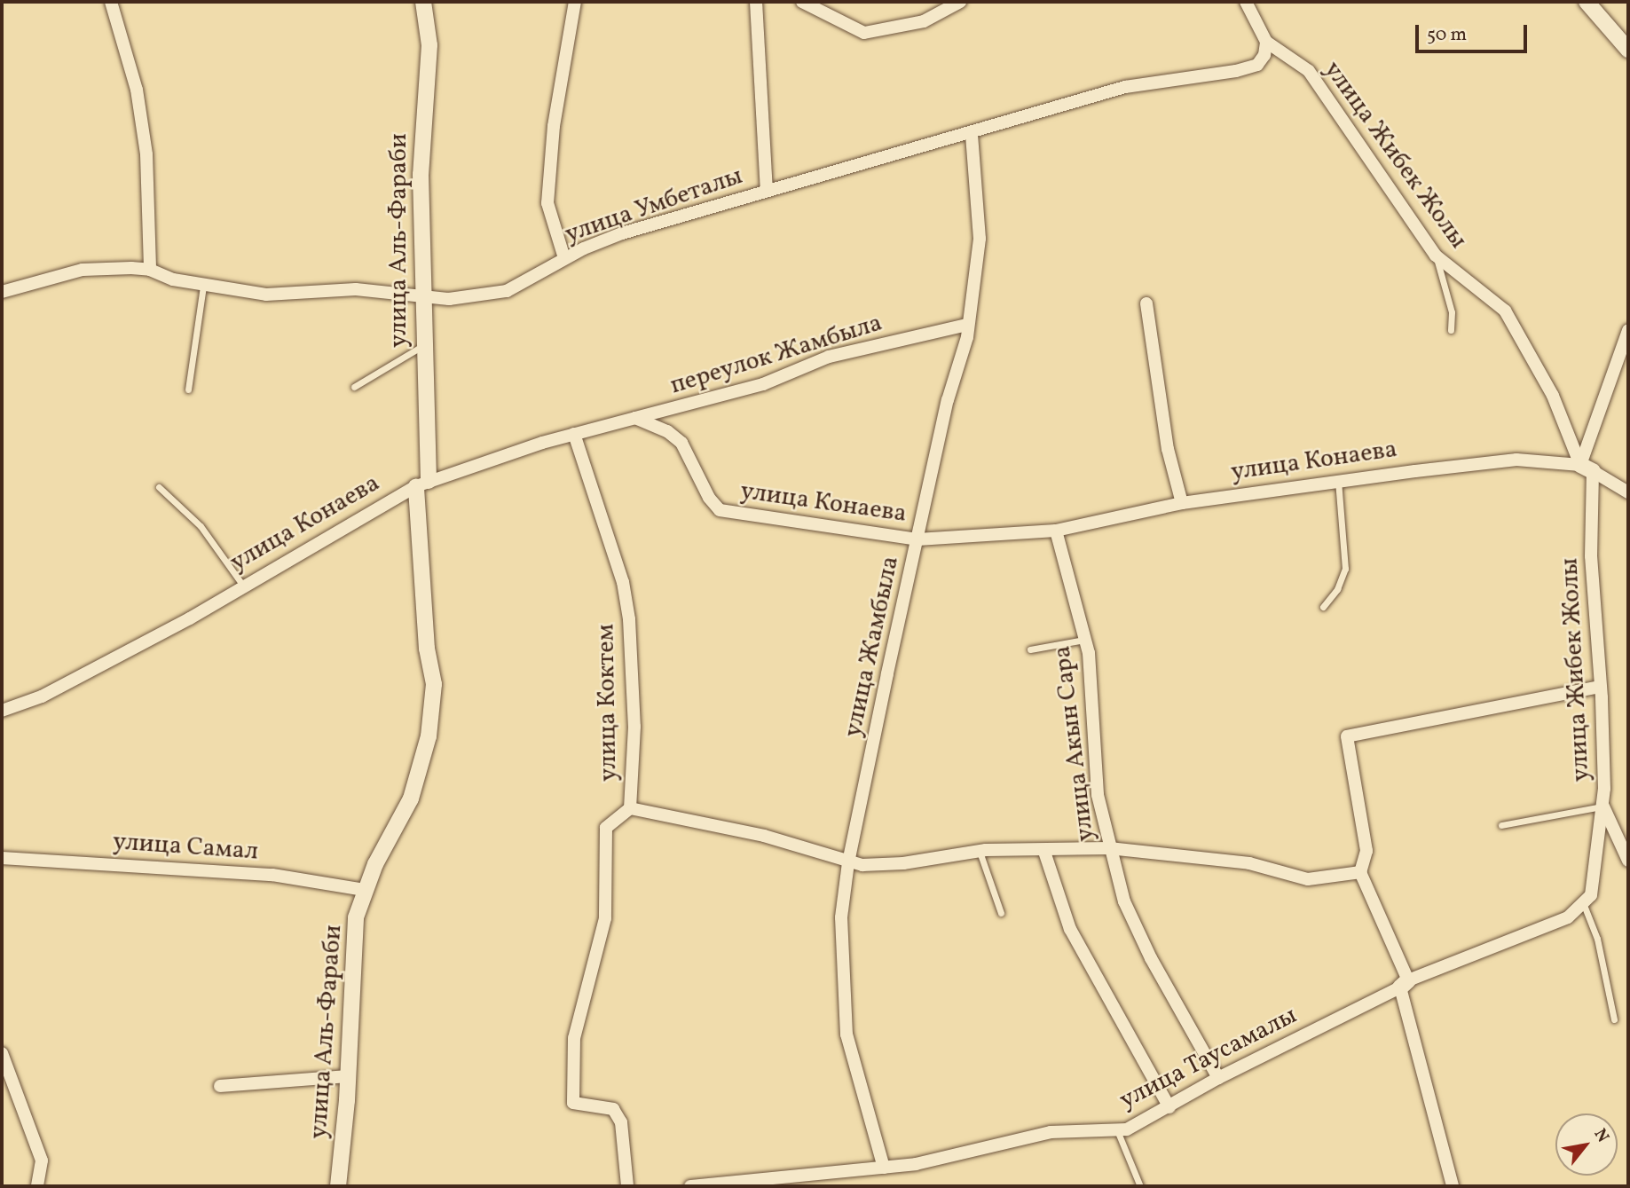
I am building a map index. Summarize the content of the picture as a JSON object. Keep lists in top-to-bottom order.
{
  "streets": {
    "street": [
      "улица Жибек Жолы",
      "улица Умбеталы",
      "улица Аль-Фараби",
      "переулок Жамбыла",
      "улица Конаева",
      "улица Жамбыла",
      "улица Коктем",
      "улица Акын Сара",
      "улица Самал",
      "улица Таусамалы"
    ]
  },
  "crossings": [
    ["улица Жибек Жолы", "улица Умбеталы"],
    ["улица Жибек Жолы", "улица Конаева"],
    ["улица Умбеталы", "улица Аль-Фараби"],
    ["улица Умбеталы", "улица Жамбыла"],
    ["улица Аль-Фараби", "улица Конаева"],
    ["улица Аль-Фараби", "улица Самал"],
    ["переулок Жамбыла", "улица Конаева"],
    ["переулок Жамбыла", "улица Жамбыла"],
    ["улица Конаева", "улица Жамбыла"],
    ["улица Конаева", "улица Коктем"],
    ["улица Конаева", "улица Акын Сара"],
    ["улица Жамбыла", "улица Таусамалы"],
    ["улица Акын Сара", "улица Таусамалы"]
  ],
  "scale_bar": "50 m",
  "north": "top right"
}
